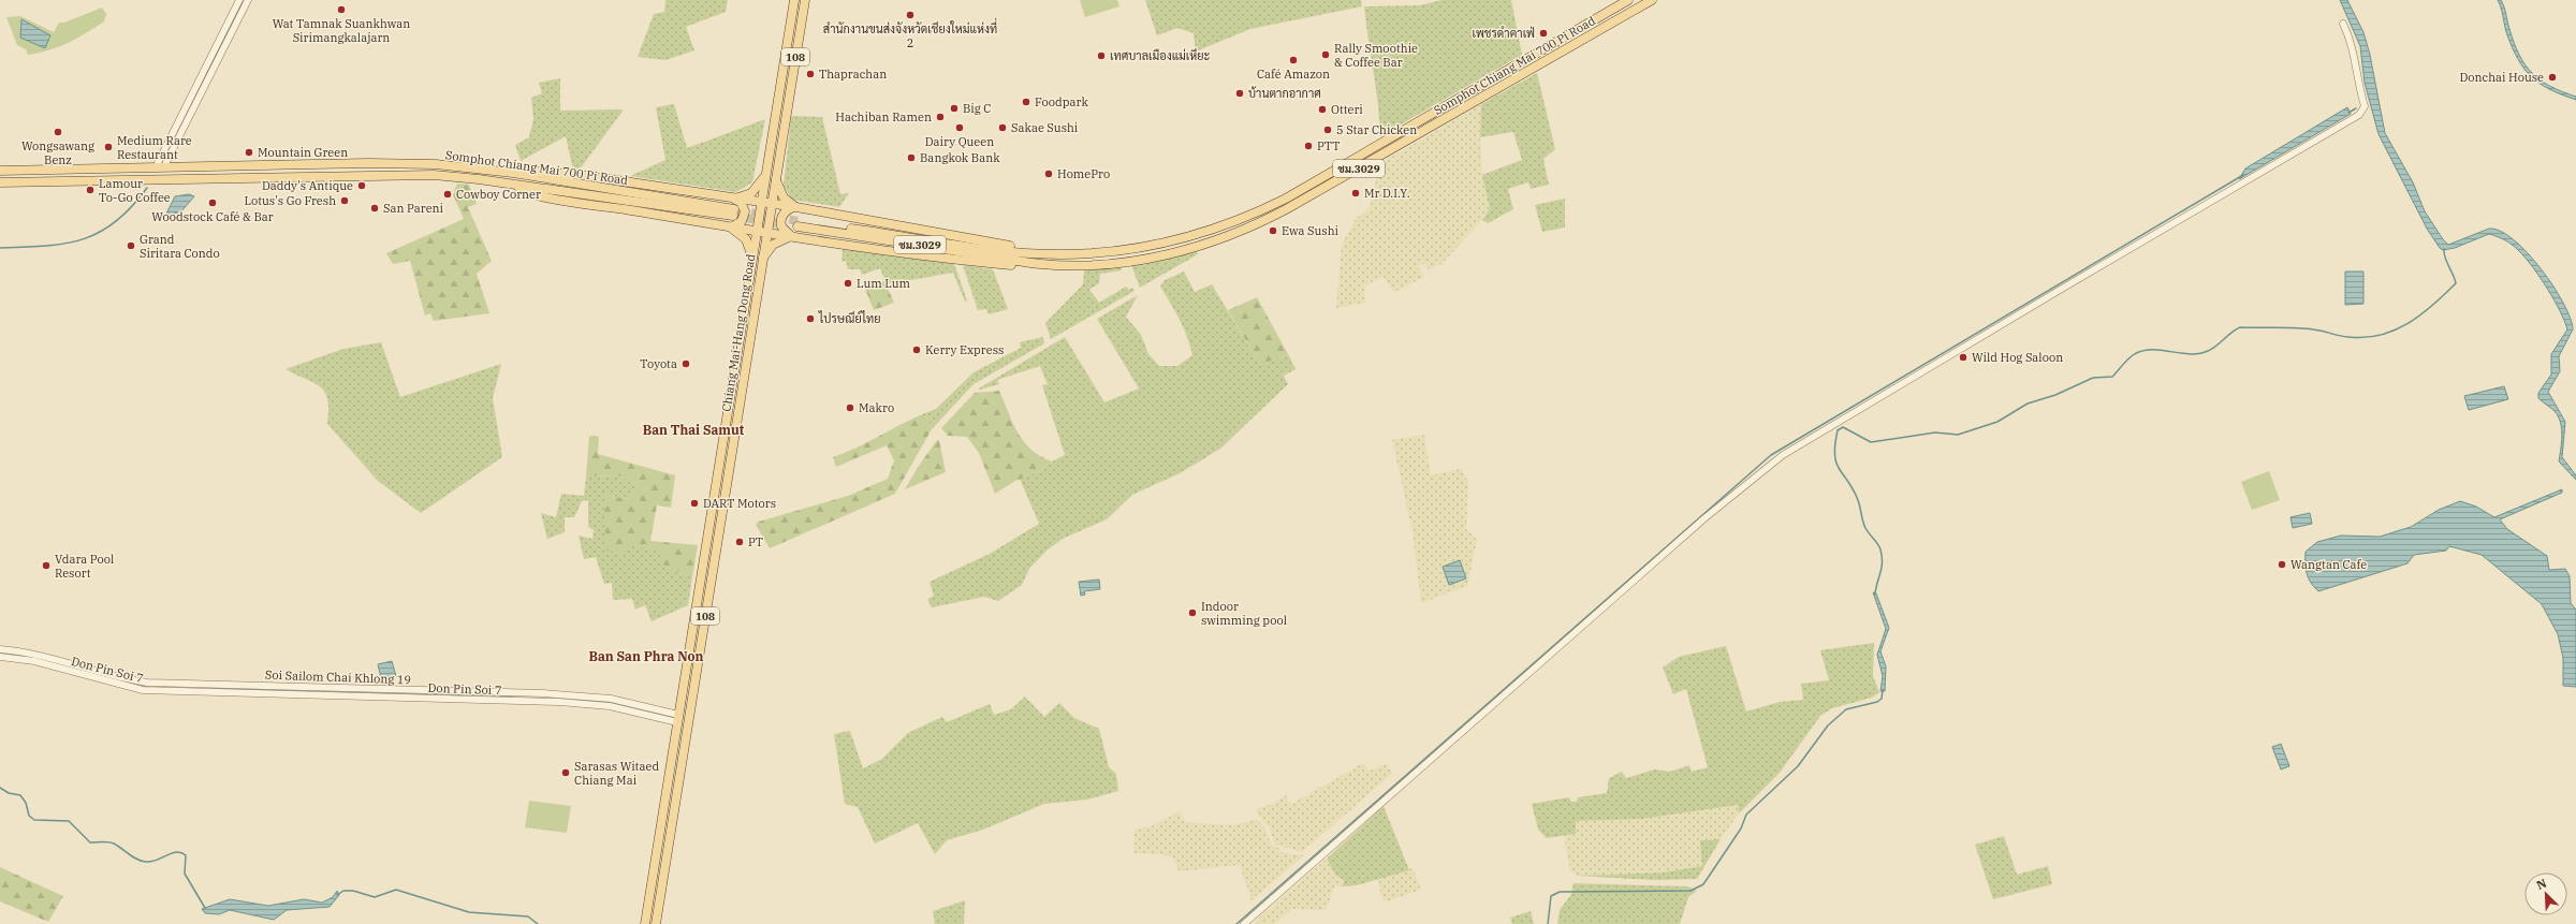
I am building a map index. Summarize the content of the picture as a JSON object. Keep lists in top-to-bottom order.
{
  "streets": {
    "main road": [
      "108",
      "Somphot Chiang Mai 700 Pi Road",
      "ชม.3029",
      "Chiang Mai-Hang Dong Road"
    ],
    "street": ["Don Pin Soi 7"]
  },
  "crossings": [
    ["Chiang Mai-Hang Dong Road", "Don Pin Soi 7"]
  ],
  "districts": ["Ban Thai Samut", "Ban San Phra Non"],
  "places": [
    "Wat Tamnak Suankhwan Sirimangkalajarn",
    "สำนักงานขนส่งจังหวัดเชียงใหม่แห่งที่ 2",
    "เพชรดำคาเฟ่",
    "Rally Smoothie & Coffee Bar",
    "เทศบาลเมืองแม่เหียะ",
    "Café Amazon",
    "Thaprachan",
    "Donchai House",
    "บ้านตากอากาศ",
    "Foodpark",
    "Big C",
    "Otteri",
    "Hachiban Ramen",
    "Dairy Queen",
    "Sakae Sushi",
    "5 Star Chicken",
    "Wongsawang Benz",
    "PTT",
    "Medium Rare Restaurant",
    "Mountain Green",
    "Bangkok Bank",
    "HomePro",
    "Daddy's Antique",
    "Lamour To-Go Coffee",
    "Mr D.I.Y.",
    "Cowboy Corner",
    "Lotus's Go Fresh",
    "Woodstock Café & Bar",
    "San Pareni",
    "Ewa Sushi",
    "Grand Siritara Condo",
    "Lum Lum",
    "ไปรษณีย์ไทย",
    "Kerry Express",
    "Wild Hog Saloon",
    "Toyota",
    "Makro",
    "DART Motors",
    "PT",
    "Wangtan Cafe",
    "Vdara Pool Resort",
    "Indoor swimming pool",
    "Sarasas Witaed Chiang Mai"
  ],
  "north": "top left"
}
